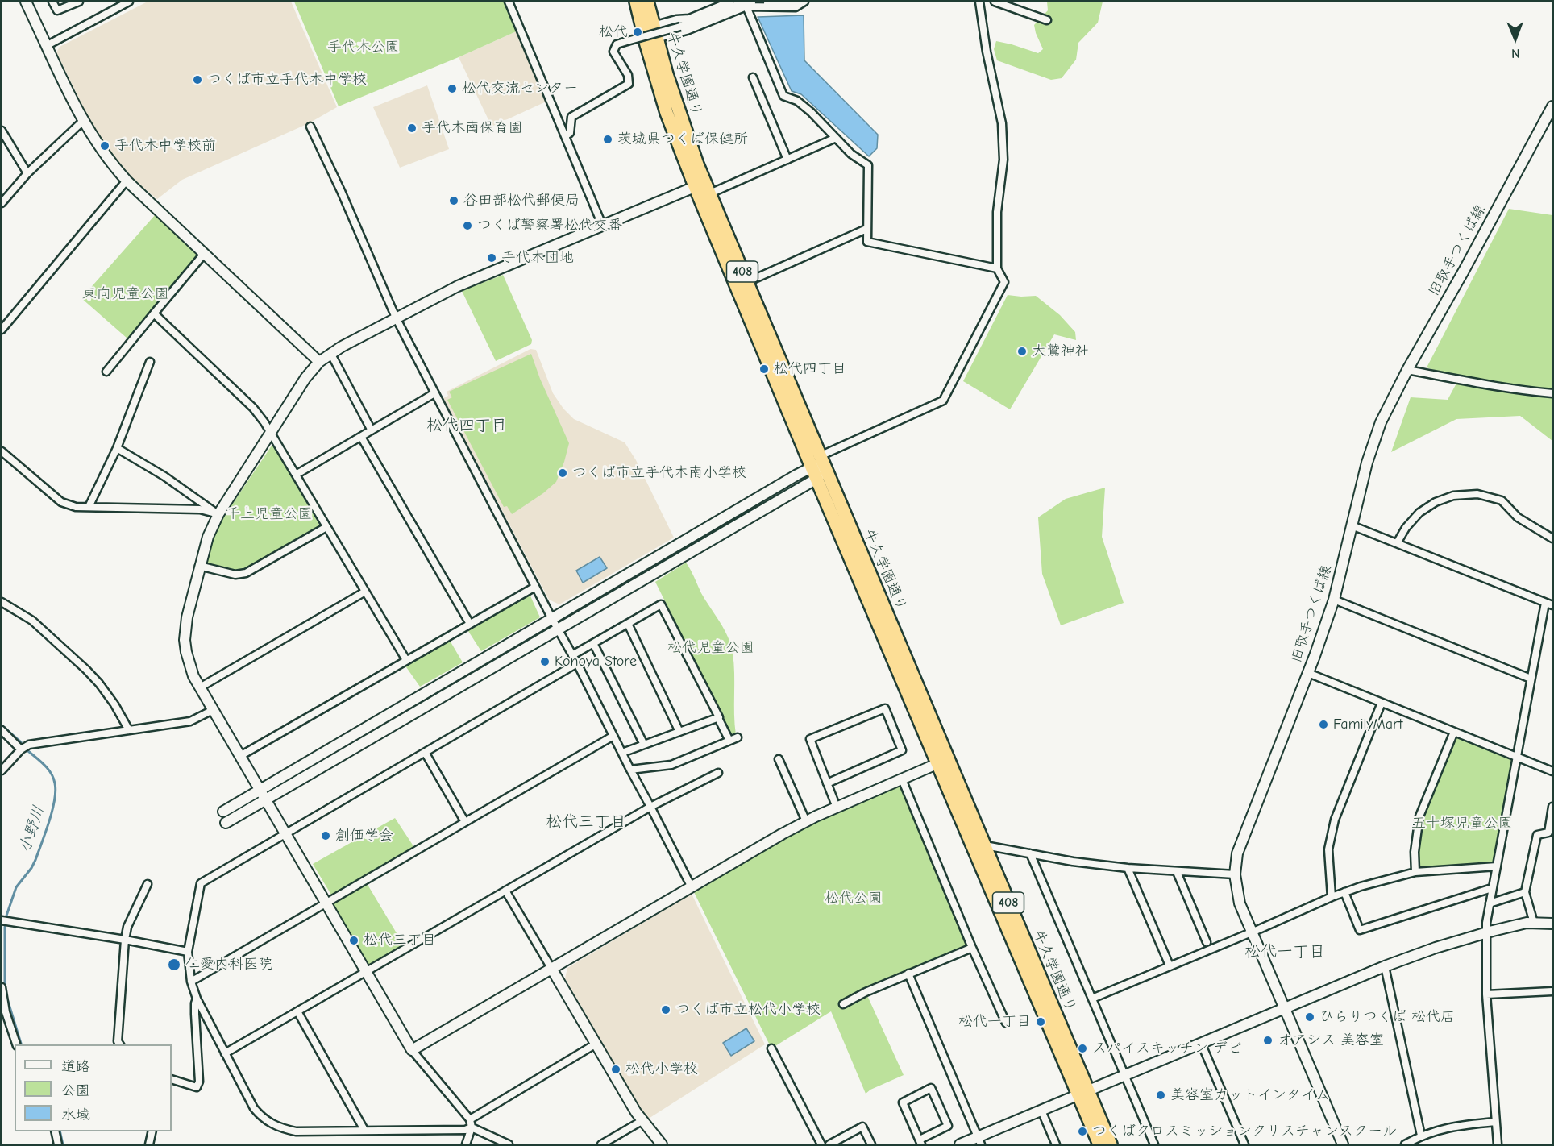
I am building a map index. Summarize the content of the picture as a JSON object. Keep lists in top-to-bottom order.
{
  "streets": {
    "highway": ["牛久学園通り", "408"],
    "street": ["旧取手つくば線"]
  },
  "districts": ["松代四丁目", "松代三丁目", "松代一丁目"],
  "water": ["小野川"],
  "parks": [
    "手代木公園",
    "東向児童公園",
    "千上児童公園",
    "松代児童公園",
    "五十塚児童公園",
    "松代公園"
  ],
  "places": [
    "松代",
    "つくば市立手代木中学校",
    "松代交流センター",
    "手代木南保育園",
    "茨城県つくば保健所",
    "手代木中学校前",
    "谷田部松代郵便局",
    "つくば警察署松代交番",
    "手代木団地",
    "大鷲神社",
    "松代四丁目",
    "つくば市立手代木南小学校",
    "Konoya Store",
    "FamilyMart",
    "創価学会",
    "松代三丁目",
    "仁愛内科医院",
    "つくば市立松代小学校",
    "ひらりつくば 松代店",
    "松代一丁目",
    "オアシス 美容室",
    "スパイスキッチン デビ",
    "松代小学校",
    "美容室カットインタイム",
    "つくばクロスミッションクリスチャンスクール"
  ],
  "legend": ["道路", "公園", "水域"],
  "north": "bottom"
}
